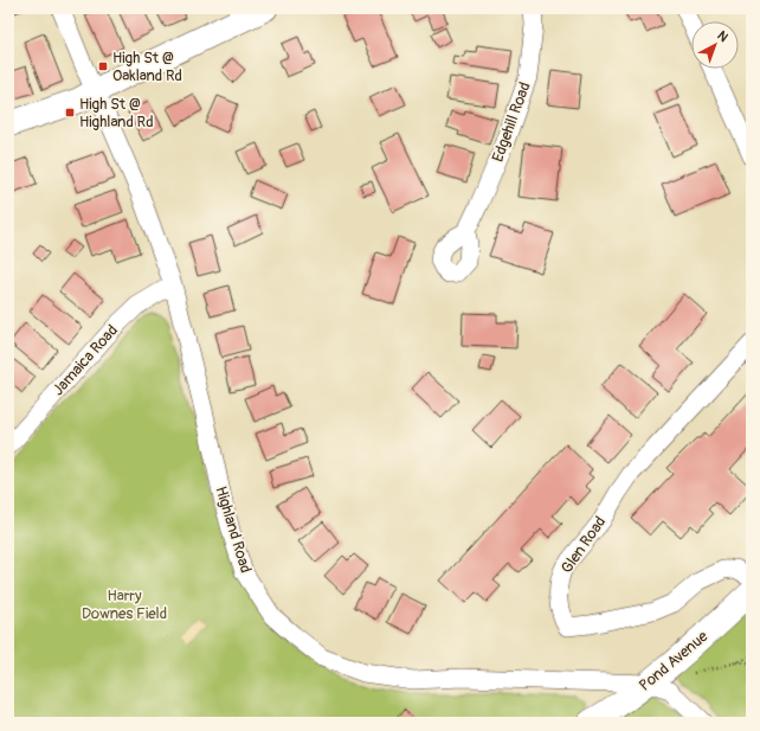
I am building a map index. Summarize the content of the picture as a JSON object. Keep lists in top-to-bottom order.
{
  "streets": {
    "street": [
      "Edgehill Road",
      "Jamaica Road",
      "Highland Road",
      "Glen Road",
      "Pond Avenue"
    ]
  },
  "crossings": [
    ["Jamaica Road", "Highland Road"],
    ["Highland Road", "Pond Avenue"]
  ],
  "parks": ["Harry Downes Field"],
  "places": {
    "transit": ["High St @ Oakland Rd", "High St @ Highland Rd"]
  },
  "north": "top right"
}
